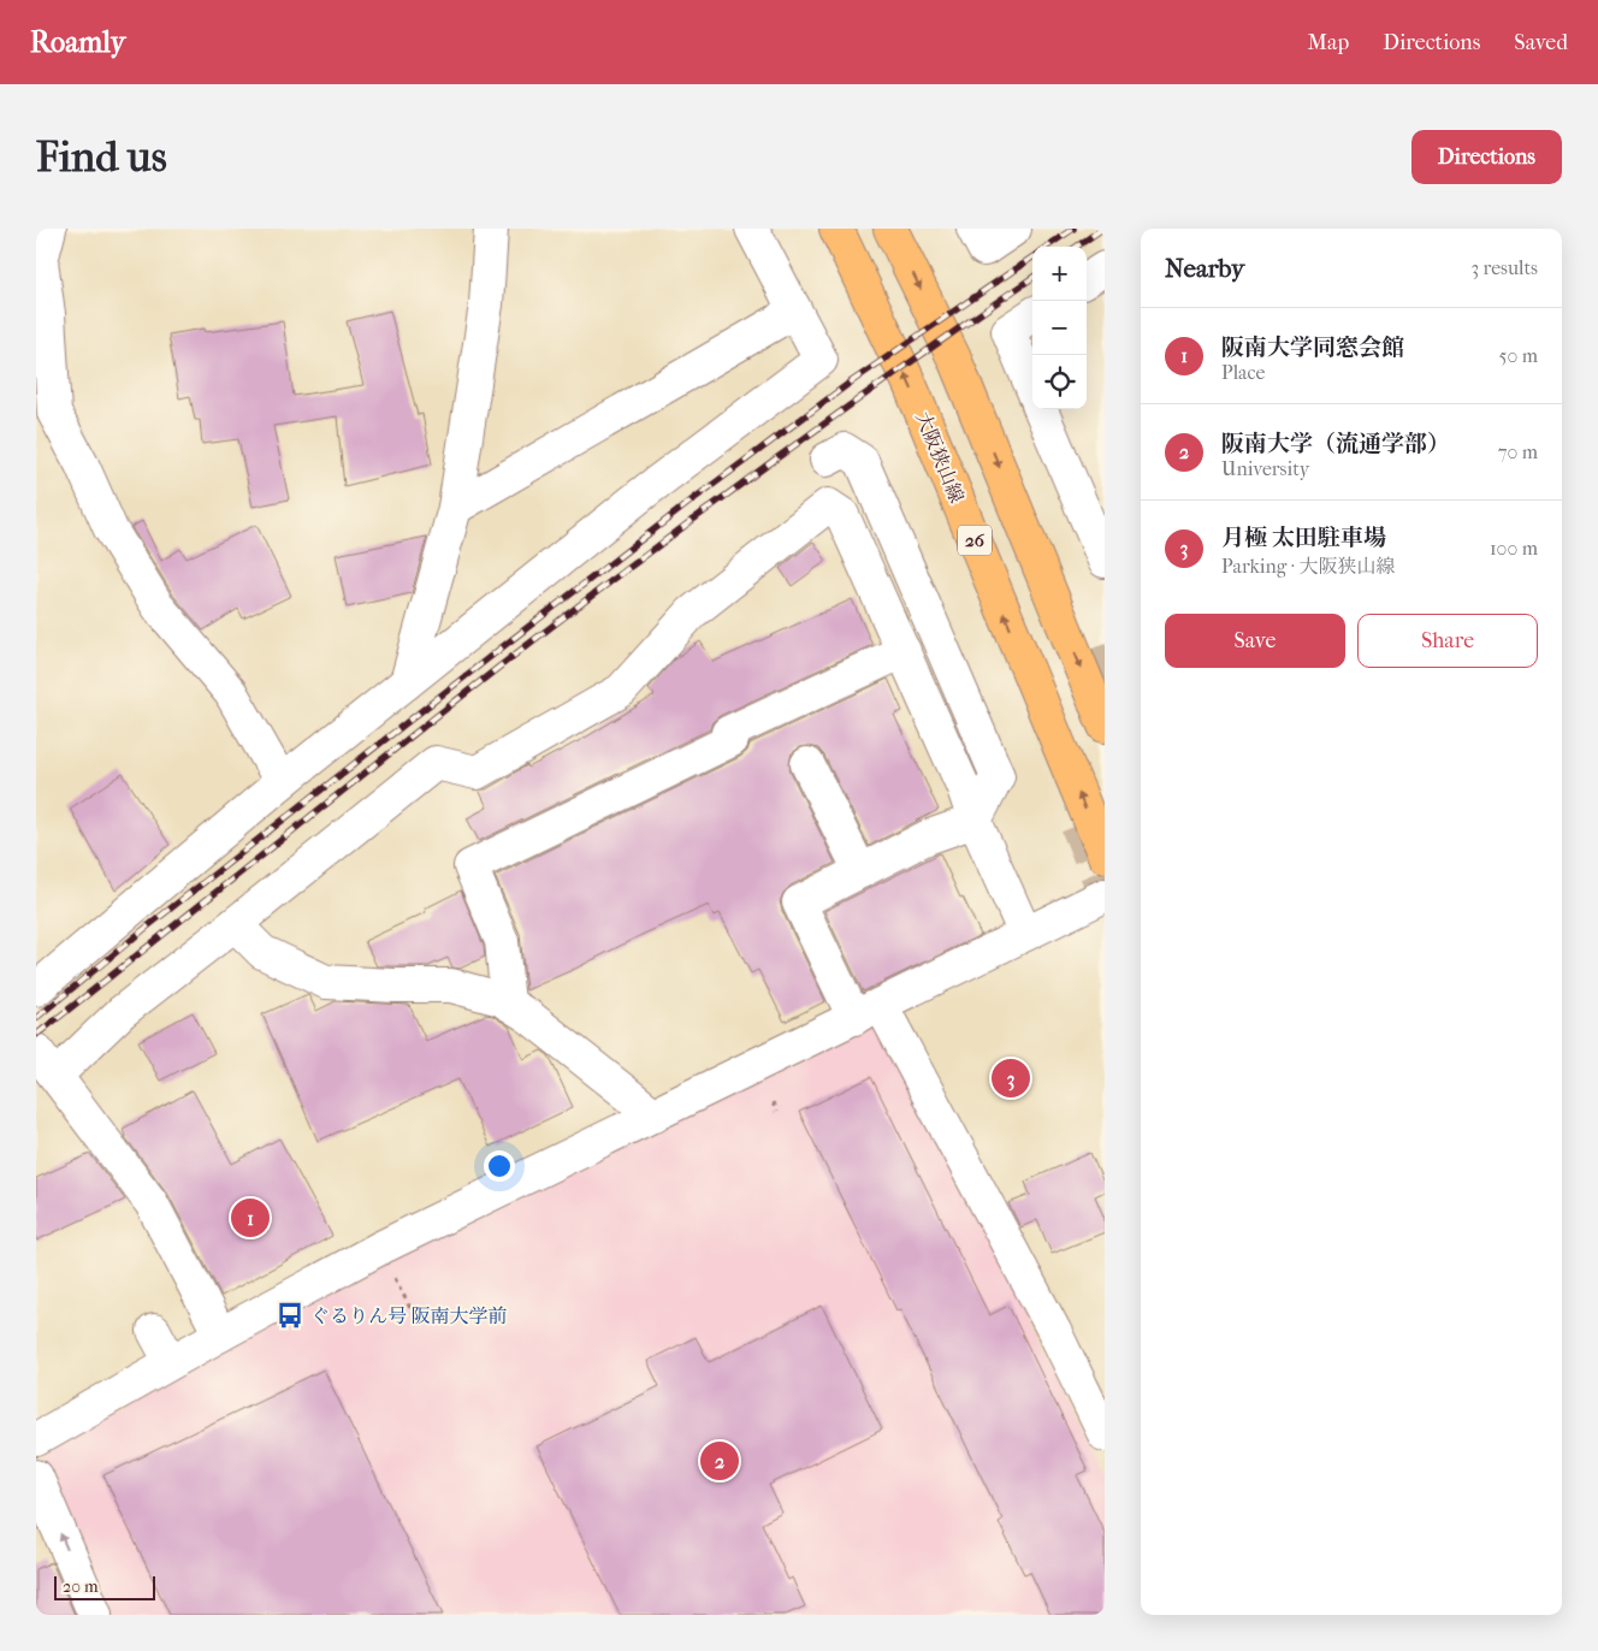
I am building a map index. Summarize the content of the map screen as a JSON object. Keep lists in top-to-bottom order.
{
  "streets": {
    "main road": ["大阪狭山線", "26"]
  },
  "places": {
    "bus stop": ["ぐるりん号 阪南大学前"]
  },
  "scale_bar": "20 m",
  "page": {
    "header": "Roamly",
    "nav": ["Map", "Directions", "Saved"],
    "buttons": [
      "Directions",
      ["Save", "Share"]
    ],
    "title": "Find us",
    "heading": ["Nearby", "3 results"],
    "map_buttons": ["+", "−"],
    "list": [
      {
        "mark": "1",
        "name": "阪南大学同窓会館",
        "note": "Place",
        "value": "50 m"
      },
      {
        "mark": "2",
        "name": "阪南大学（流通学部）",
        "note": "University",
        "value": "70 m"
      },
      {
        "mark": "3",
        "name": "月極 太田駐車場",
        "note": "Parking · 大阪狭山線",
        "value": "100 m"
      }
    ],
    "pins": ["3", "1", "2"],
    "scale": "20 m"
  }
}
